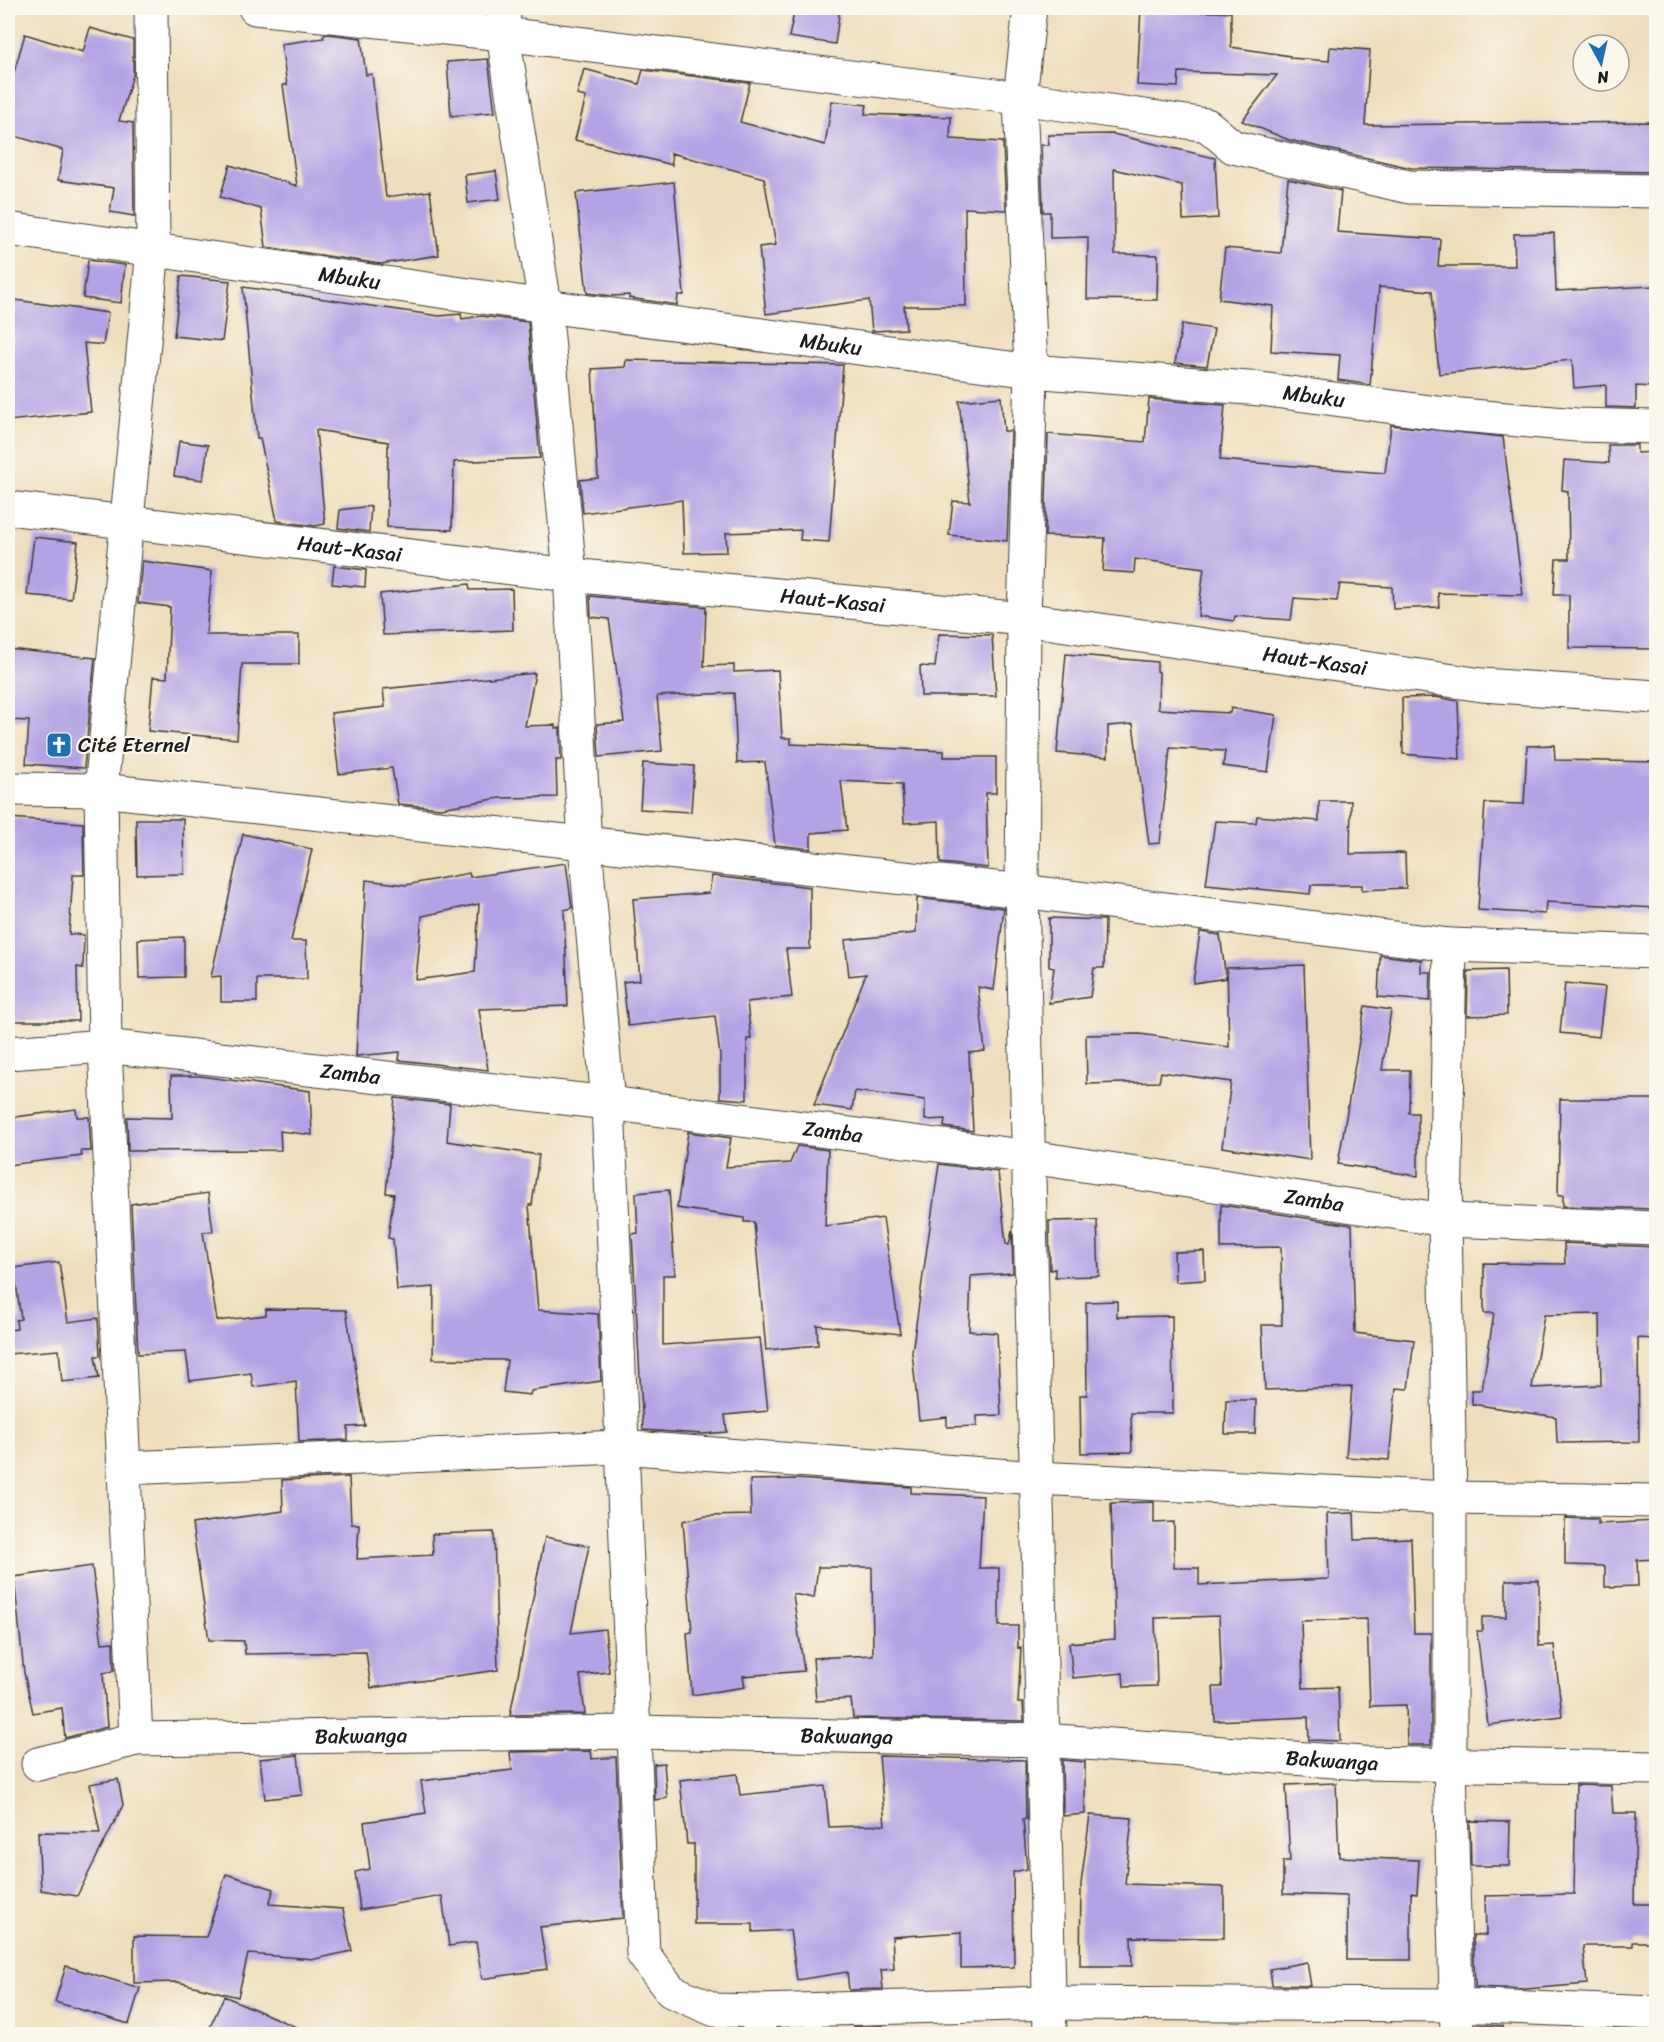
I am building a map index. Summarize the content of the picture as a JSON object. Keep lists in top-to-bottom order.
{
  "streets": {
    "street": [
      "Mbuku",
      "Haut-Kasai",
      "Zamba",
      "Bakwanga"
    ]
  },
  "places": {
    "church": ["Cité Eternel"]
  },
  "north": "bottom"
}
